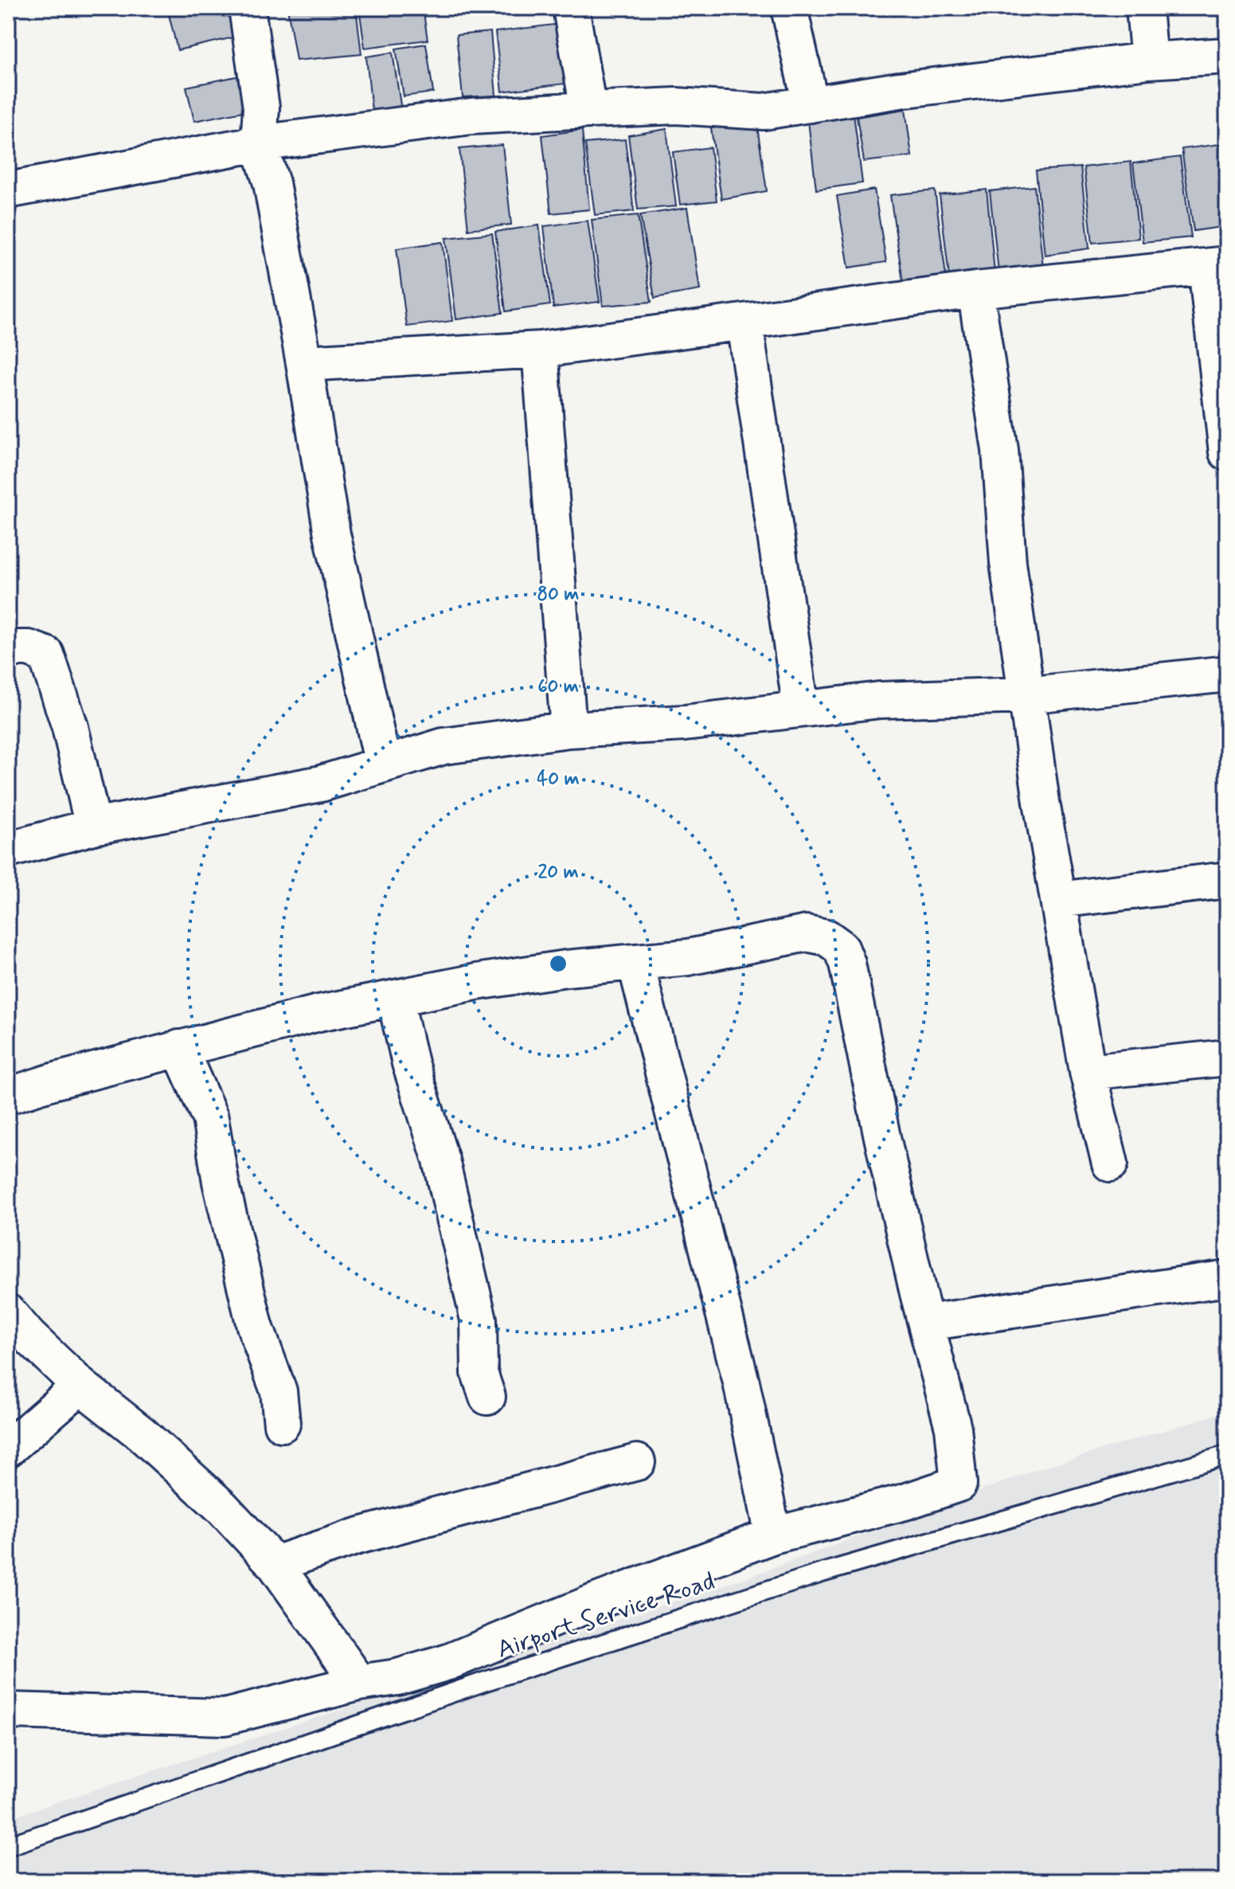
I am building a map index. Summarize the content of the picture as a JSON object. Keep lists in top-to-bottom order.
{
  "streets": {
    "lane": ["Airport Service Road"]
  },
  "rings": [
    "80 m",
    "60 m",
    "40 m",
    "20 m"
  ]
}
